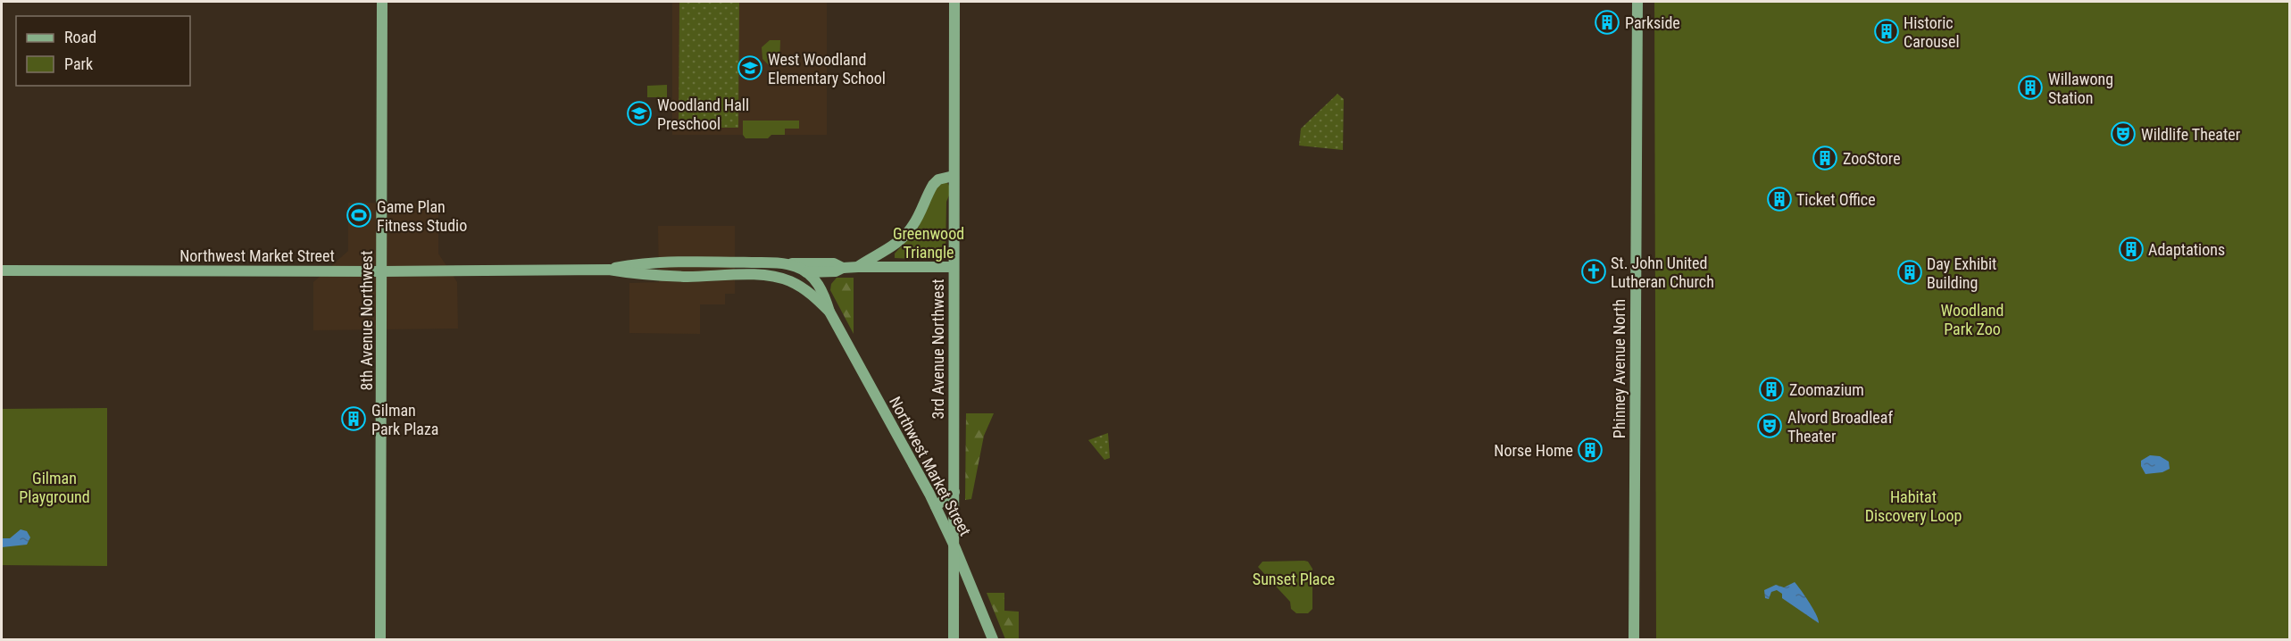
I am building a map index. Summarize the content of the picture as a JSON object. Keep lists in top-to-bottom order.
{
  "streets": {
    "main road": [
      "Northwest Market Street",
      "8th Avenue Northwest",
      "3rd Avenue Northwest",
      "Phinney Avenue North"
    ]
  },
  "crossings": [
    ["Northwest Market Street", "8th Avenue Northwest"],
    ["Northwest Market Street", "3rd Avenue Northwest"]
  ],
  "parks": [
    "Greenwood Triangle",
    "Woodland Park Zoo",
    "Gilman Playground",
    "Habitat Discovery Loop",
    "Sunset Place"
  ],
  "places": {
    "building": [
      "Parkside",
      "Historic Carousel",
      "Willawong Station",
      "ZooStore",
      "Ticket Office",
      "Adaptations",
      "Day Exhibit Building",
      "Zoomazium",
      "Gilman Park Plaza",
      "Norse Home"
    ],
    "school or university": ["West Woodland Elementary School", "Woodland Hall Preschool"],
    "theatre": ["Wildlife Theater", "Alvord Broadleaf Theater"],
    "sports": ["Game Plan Fitness Studio"],
    "church": ["St. John United Lutheran Church"]
  },
  "legend": ["Road", "Park"]
}
